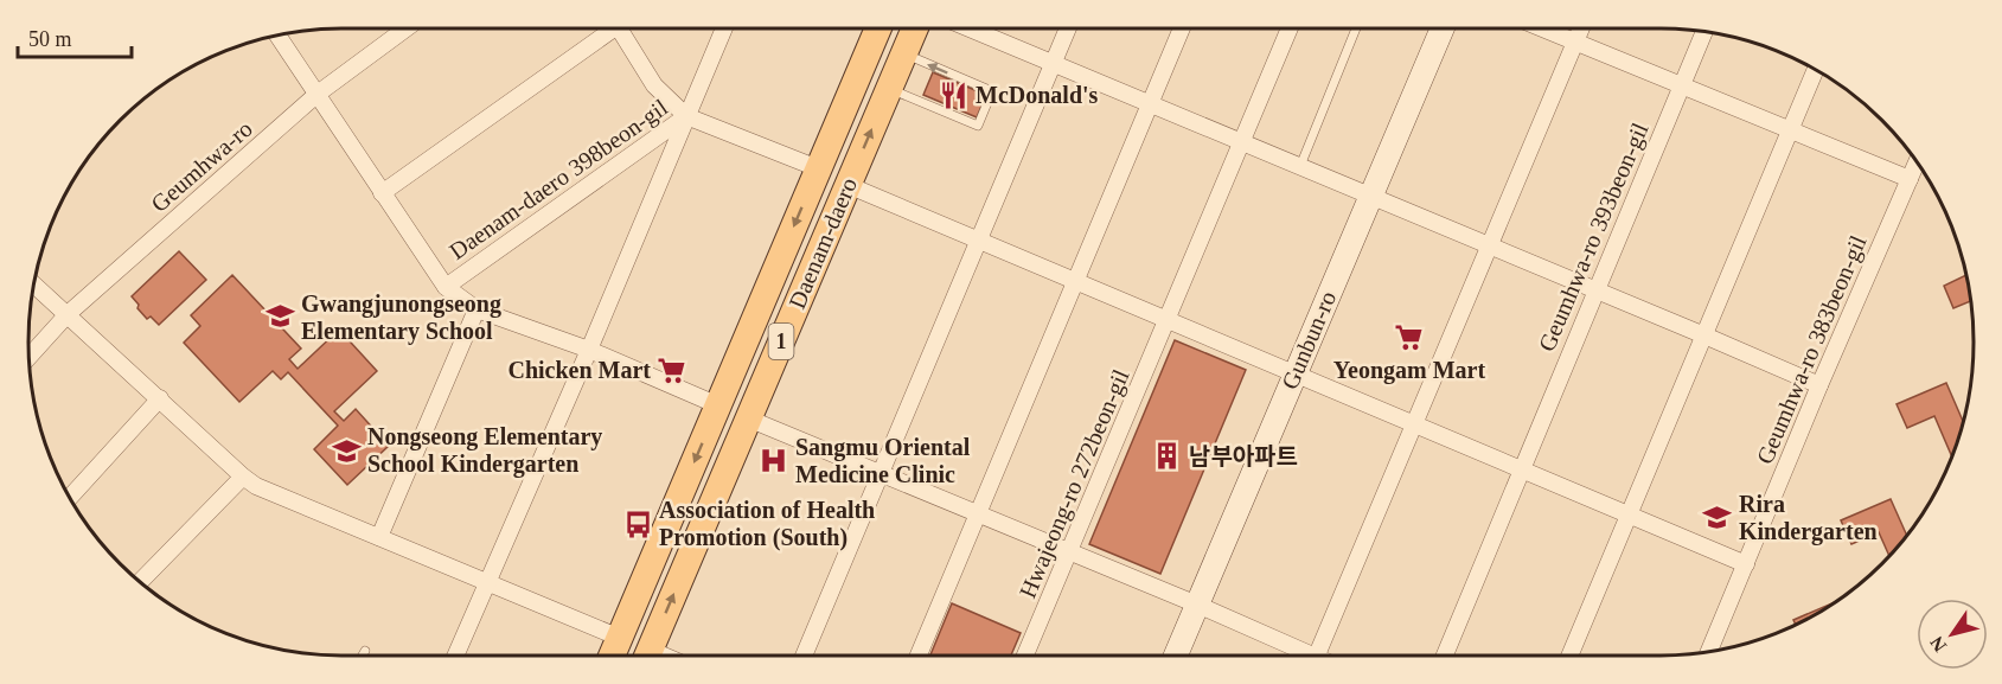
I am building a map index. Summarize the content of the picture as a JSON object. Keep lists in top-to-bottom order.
{
  "streets": {
    "main road": ["Daenam-daero", "1"],
    "street": [
      "Geumhwa-ro",
      "Daenam-daero 398beon-gil",
      "Geumhwa-ro 393beon-gil",
      "Gunbun-ro",
      "Geumhwa-ro 383beon-gil",
      "Hwajeong-ro 272beon-gil"
    ]
  },
  "crossings": [
    ["Daenam-daero 398beon-gil", "Daenam-daero"]
  ],
  "places": {
    "restaurant": ["McDonald's"],
    "school or university": ["Gwangjunongseong Elementary School", "Nongseong Elementary School Kindergarten", "Rira Kindergarten"],
    "supermarket": ["Yeongam Mart", "Chicken Mart"],
    "building": ["남부아파트"],
    "hospital": ["Sangmu Oriental Medicine Clinic"],
    "bus stop": ["Association of Health Promotion (South)"]
  },
  "scale_bar": "50 m",
  "north": "bottom left"
}
